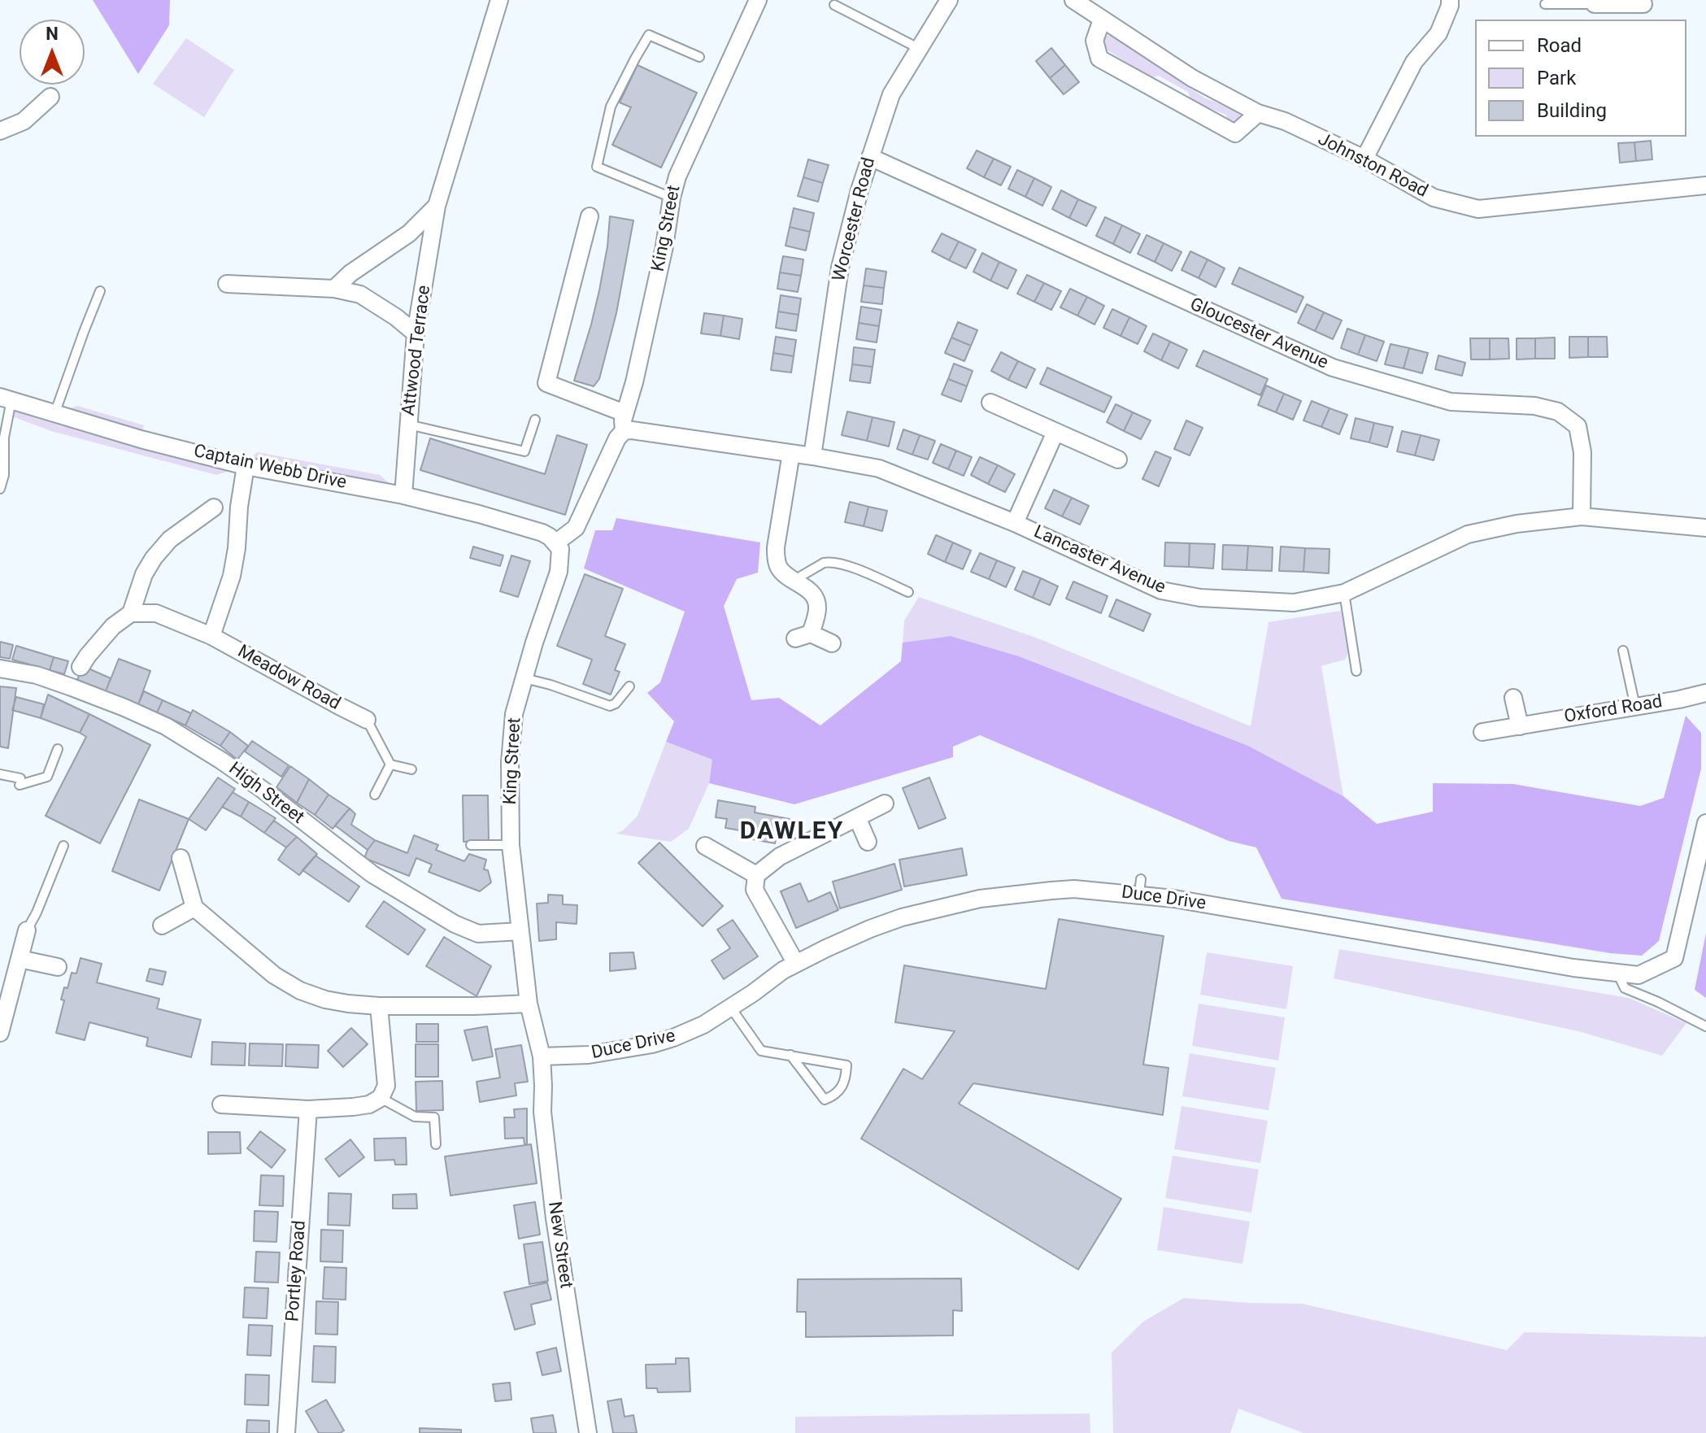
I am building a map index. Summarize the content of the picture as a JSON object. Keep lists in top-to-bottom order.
{
  "streets": {
    "street": [
      "Johnston Road",
      "Worcester Road",
      "King Street",
      "Gloucester Avenue",
      "Attwood Terrace",
      "Captain Webb Drive",
      "Lancaster Avenue",
      "Meadow Road",
      "Oxford Road",
      "High Street",
      "Duce Drive",
      "New Street",
      "Portley Road"
    ]
  },
  "crossings": [
    ["Worcester Road", "Gloucester Avenue"],
    ["Worcester Road", "Lancaster Avenue"],
    ["King Street", "Captain Webb Drive"],
    ["King Street", "Lancaster Avenue"],
    ["King Street", "High Street"],
    ["King Street", "New Street"],
    ["Gloucester Avenue", "Lancaster Avenue"],
    ["Attwood Terrace", "Captain Webb Drive"],
    ["Duce Drive", "New Street"]
  ],
  "districts": ["DAWLEY"],
  "legend": ["Road", "Park", "Building"],
  "north": "top"
}
